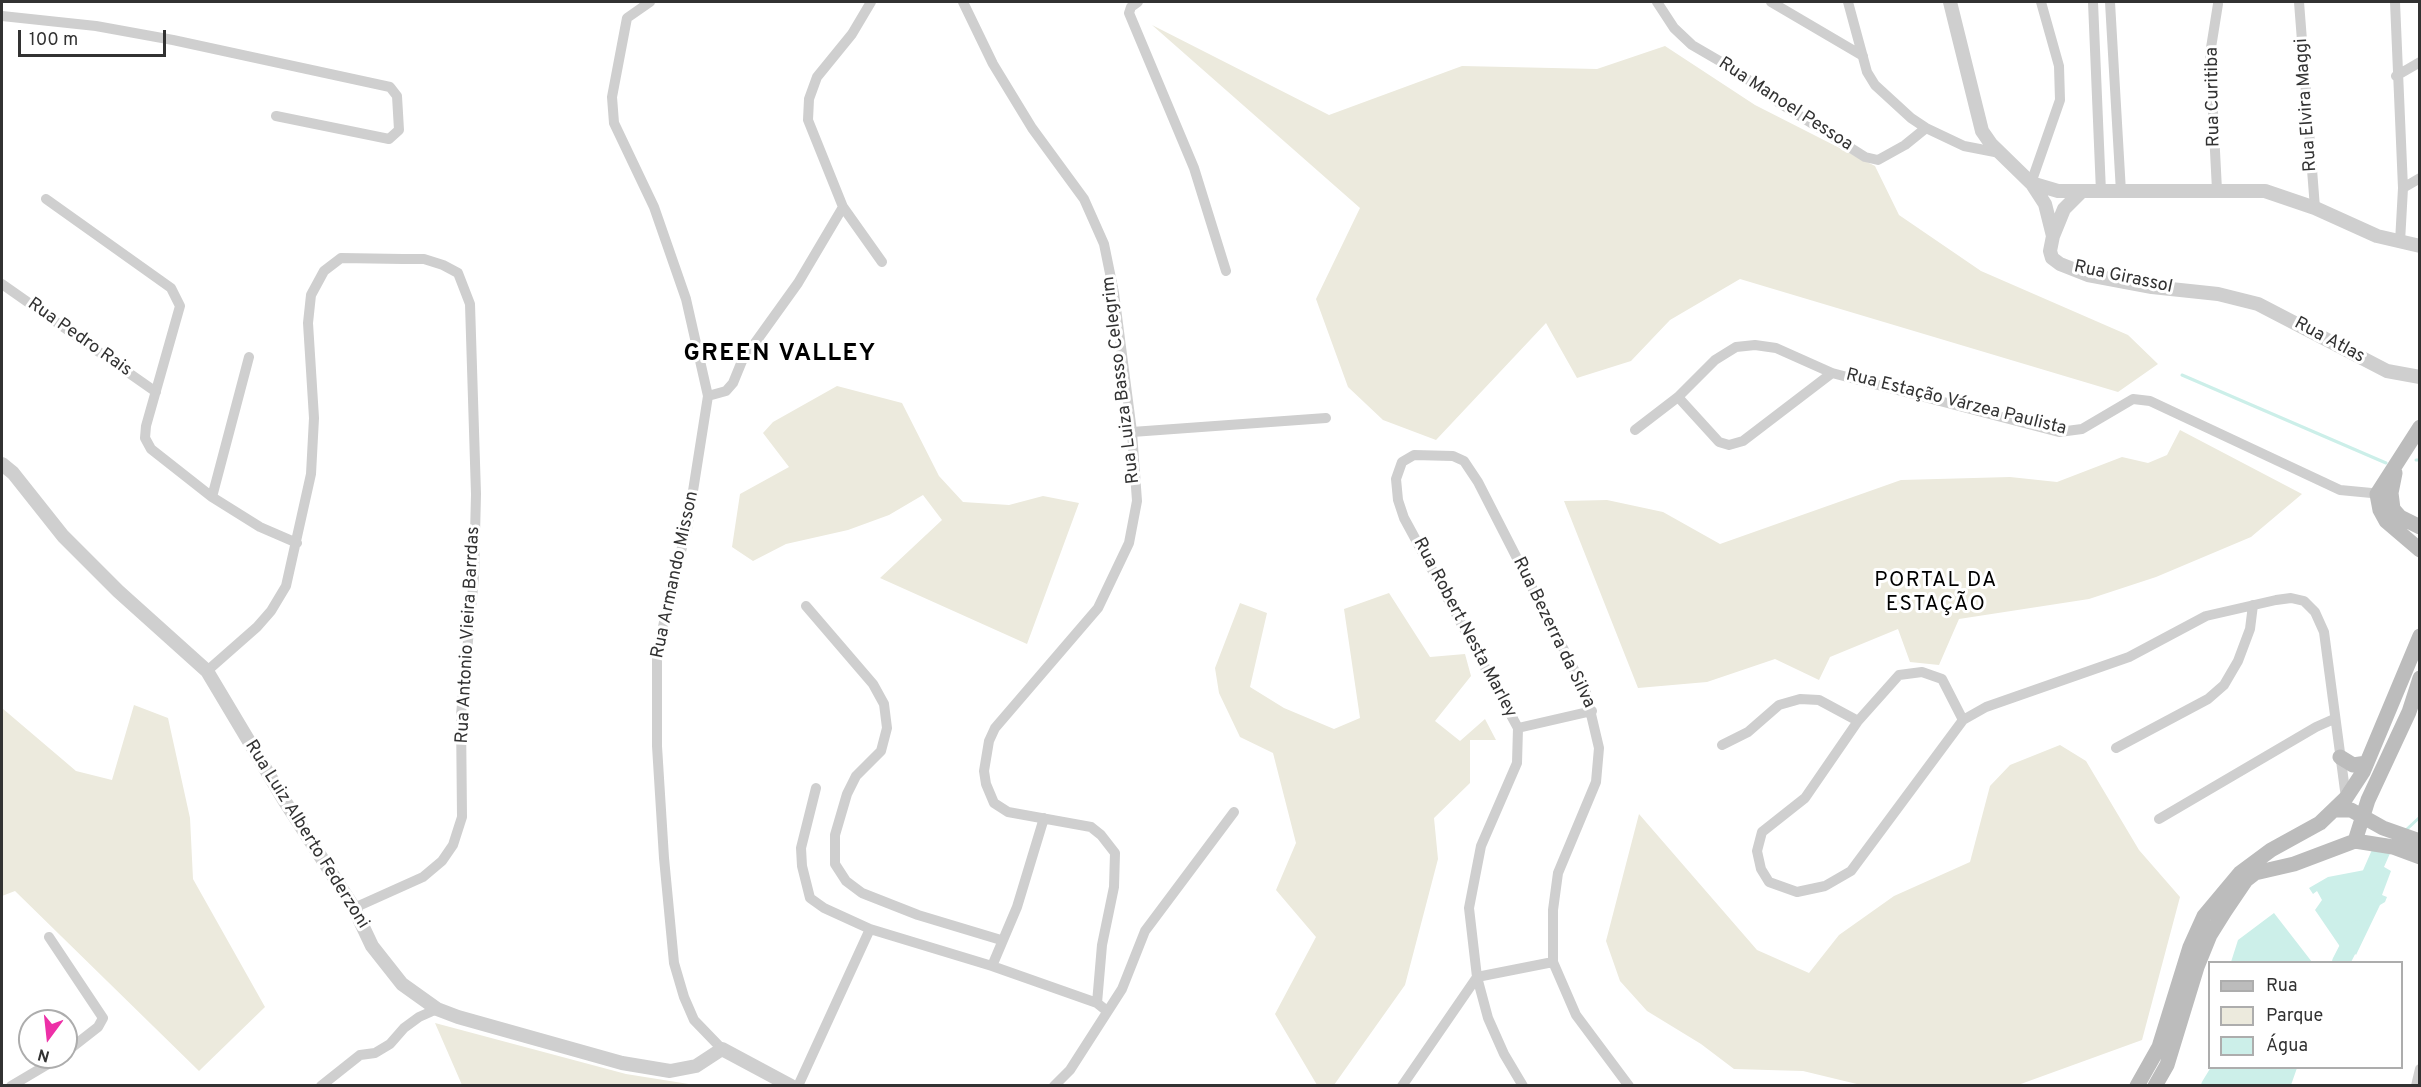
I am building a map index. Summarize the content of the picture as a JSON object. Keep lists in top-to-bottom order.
{
  "streets": {
    "street": [
      "Rua Curitiba",
      "Rua Manoel Pessoa",
      "Rua Elvira Maggi",
      "Rua Girassol",
      "Rua Pedro Rais",
      "Rua Atlas",
      "Rua Luiza Basso Celegrim",
      "Rua Estação Várzea Paulista",
      "Rua Armando Misson",
      "Rua Robert Nesta Marley",
      "Rua Bezerra da Silva",
      "Rua Antonio Vieira Barrdas",
      "Rua Luiz Alberto Federzoni"
    ]
  },
  "crossings": [
    ["Rua Girassol", "Rua Atlas"],
    ["Rua Armando Misson", "Rua Luiz Alberto Federzoni"],
    ["Rua Robert Nesta Marley", "Rua Bezerra da Silva"],
    ["Rua Antonio Vieira Barrdas", "Rua Luiz Alberto Federzoni"]
  ],
  "districts": ["GREEN VALLEY", "PORTAL DA ESTAÇÃO"],
  "legend": ["Rua", "Parque", "Água"],
  "scale_bar": "100 m",
  "north": "bottom"
}
